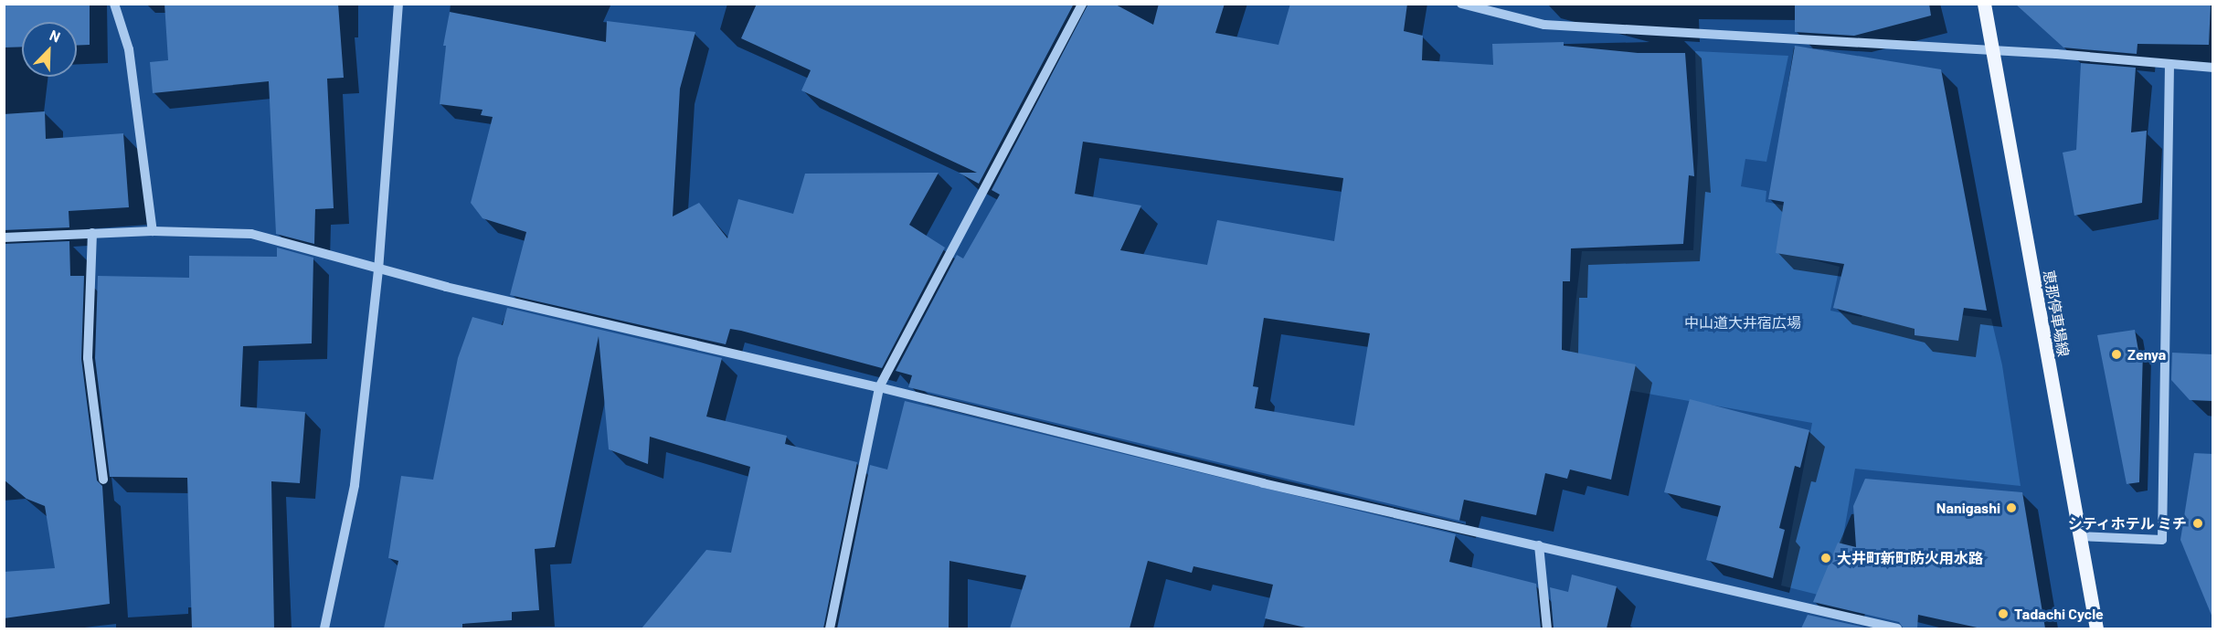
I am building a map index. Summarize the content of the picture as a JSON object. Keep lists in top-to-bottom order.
{
  "streets": {
    "main road": ["恵那停車場線"]
  },
  "parks": ["中山道大井宿広場"],
  "places": [
    "Zenya",
    "Nanigashi",
    "シティホテル ミチ",
    "大井町新町防火用水路",
    "Tadachi Cycle"
  ],
  "north": "top right"
}
